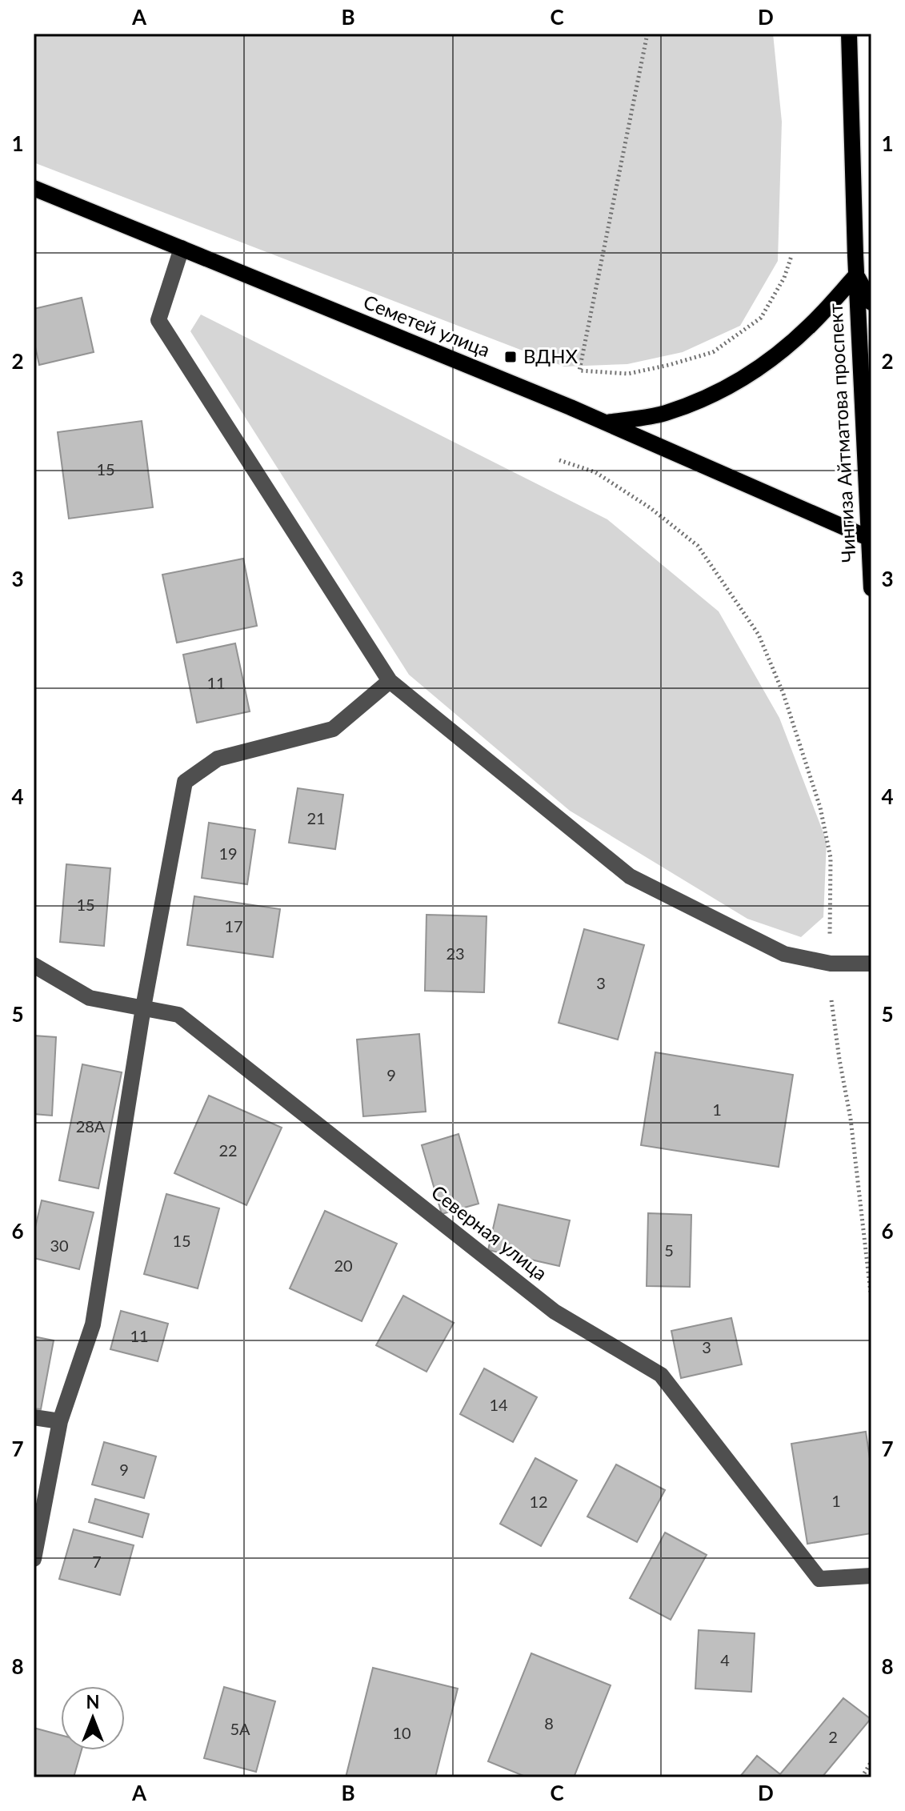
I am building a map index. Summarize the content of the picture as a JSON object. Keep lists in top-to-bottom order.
{
  "streets": {
    "main road": ["Семетей улица", "Чингиза Айтматова проспект"],
    "street": ["Северная улица"]
  },
  "crossings": [
    ["Семетей улица", "Чингиза Айтматова проспект"]
  ],
  "places": {
    "transit": ["ВДНХ"]
  },
  "house_numbers": [
    "15",
    "11",
    "21",
    "19",
    "15",
    "17",
    "23",
    "3",
    "9",
    "1",
    "28А",
    "22",
    "15",
    "30",
    "5",
    "20",
    "11",
    "3",
    "14",
    "9",
    "1",
    "12",
    "7",
    "4",
    "8",
    "5А",
    "10",
    "2"
  ],
  "north": "top",
  "grid": {
    "columns": [
      "A",
      "B",
      "C",
      "D"
    ],
    "rows": [
      "1",
      "2",
      "3",
      "4",
      "5",
      "6",
      "7",
      "8"
    ]
  }
}
